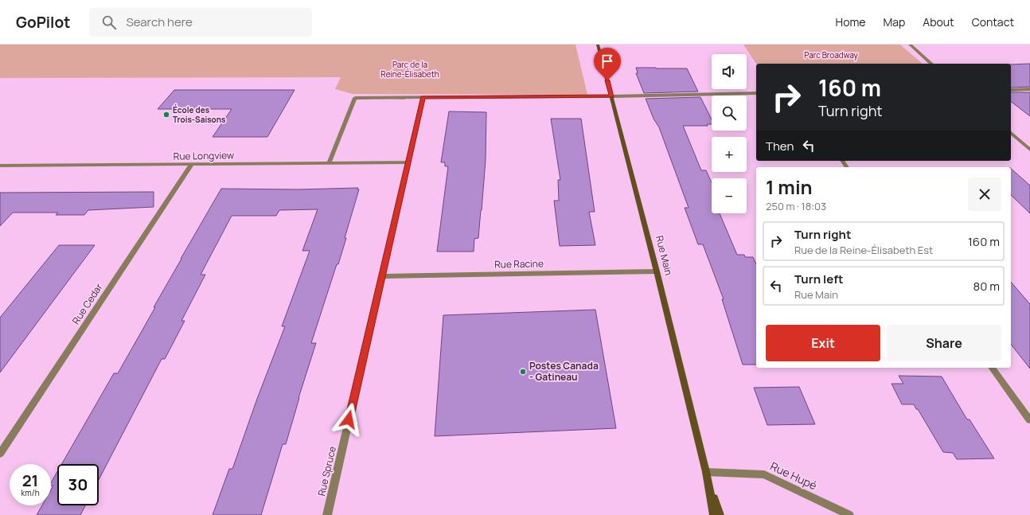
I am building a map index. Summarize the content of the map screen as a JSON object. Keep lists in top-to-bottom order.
{
  "streets": {
    "street": [
      "Rue Longview",
      "Rue Main",
      "Rue Racine",
      "Rue Cedar",
      "Rue Spruce",
      "Rue Hupé"
    ]
  },
  "crossings": [
    ["Rue Longview", "Rue Cedar"],
    ["Rue Longview", "Rue Spruce"],
    ["Rue Main", "Rue Racine"],
    ["Rue Main", "Rue Hupé"],
    ["Rue Racine", "Rue Spruce"]
  ],
  "parks": ["Parc Broadway", "Parc de la Reine-Élisabeth"],
  "places": ["École des Trois-Saisons", "Postes Canada - Gatineau"],
  "page": {
    "header": "GoPilot",
    "search": "Search here",
    "nav": [
      "Home",
      "Map",
      "About",
      "Contact"
    ],
    "map_buttons": ["+", "−"],
    "turn": ["160 m", "Turn right"],
    "then": "Then",
    "heading": ["1 min", "250 m · 18:03"],
    "list": [
      {
        "name": "Turn right",
        "note": "Rue de la Reine-Élisabeth Est",
        "value": "160 m"
      },
      {
        "name": "Turn left",
        "note": "Rue Main",
        "value": "80 m"
      }
    ],
    "buttons": ["Exit", "Share"],
    "speed": "21 km/h",
    "limit": "30"
  }
}
